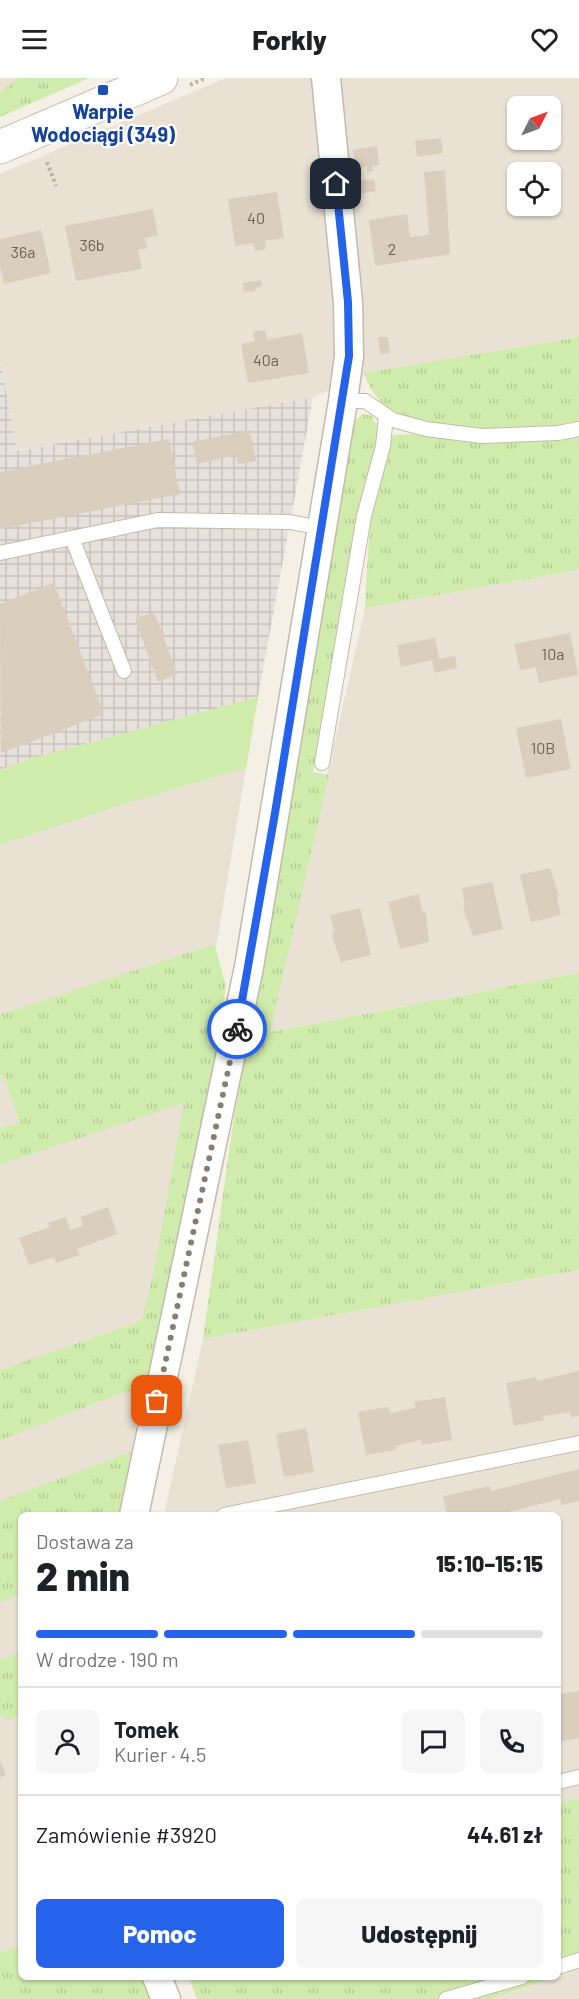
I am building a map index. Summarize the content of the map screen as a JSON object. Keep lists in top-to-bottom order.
{
  "places": {
    "transit": ["Warpie Wodociągi (349)"]
  },
  "house_numbers": [
    "40",
    "36b",
    "2",
    "36a",
    "40a",
    "10a",
    "10B"
  ],
  "north": "top right",
  "page": {
    "header": "Forkly",
    "heading": ["2 min", "Dostawa za", "15:10–15:15"],
    "panel": [
      "Tomek",
      "Kurier · 4.5",
      "Zamówienie #3920",
      "44.61 zł"
    ],
    "bar": "W drodze · 190 m",
    "buttons": ["Pomoc", "Udostępnij"]
  }
}
